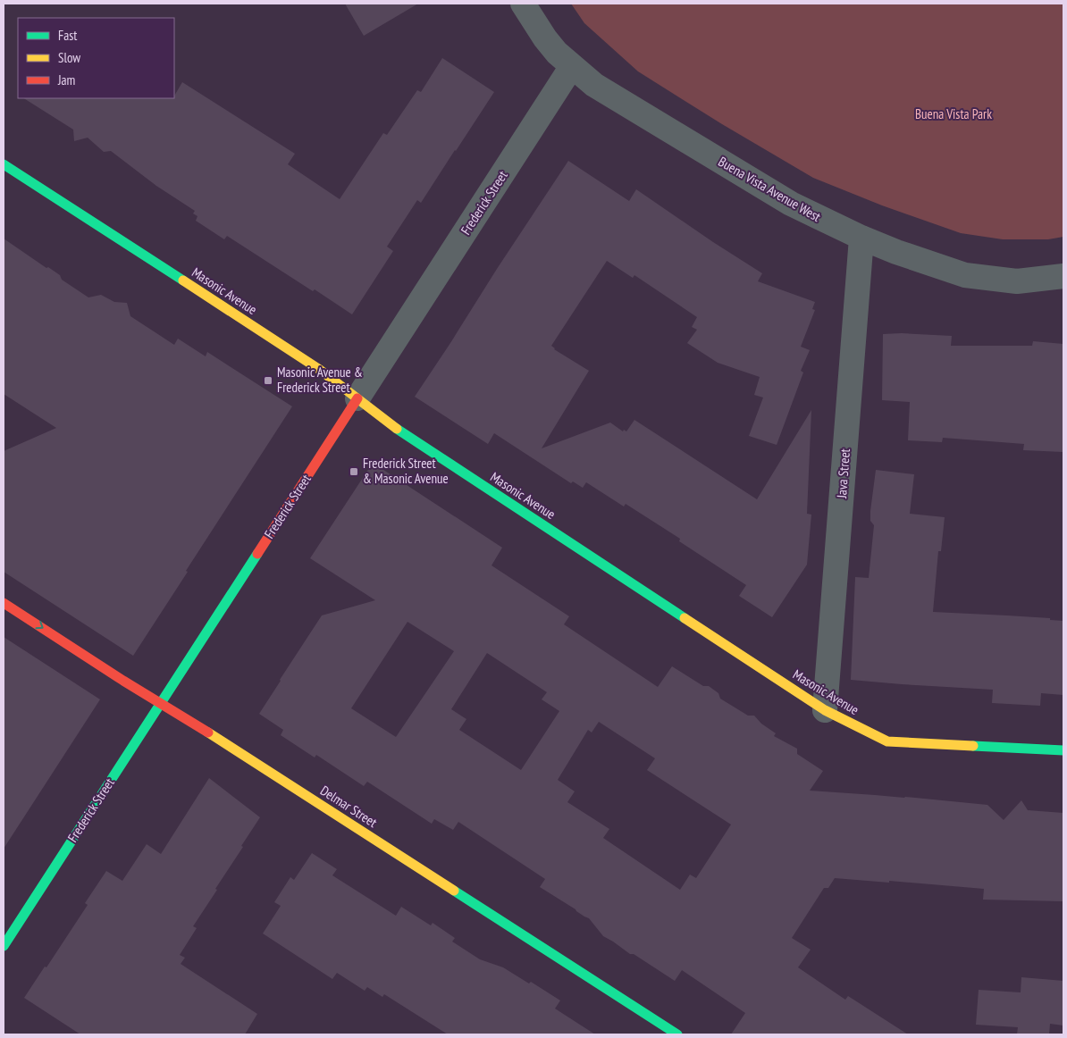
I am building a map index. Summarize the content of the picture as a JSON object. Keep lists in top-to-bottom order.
{
  "streets": {
    "street": [
      "Buena Vista Avenue West",
      "Frederick Street",
      "Masonic Avenue",
      "Java Street",
      "Delmar Street"
    ]
  },
  "crossings": [
    ["Buena Vista Avenue West", "Frederick Street"],
    ["Buena Vista Avenue West", "Java Street"],
    ["Frederick Street", "Masonic Avenue"],
    ["Frederick Street", "Delmar Street"],
    ["Masonic Avenue", "Java Street"]
  ],
  "parks": ["Buena Vista Park"],
  "places": {
    "transit": ["Masonic Avenue & Frederick Street", "Frederick Street & Masonic Avenue"]
  },
  "legend": ["Fast", "Slow", "Jam"]
}
